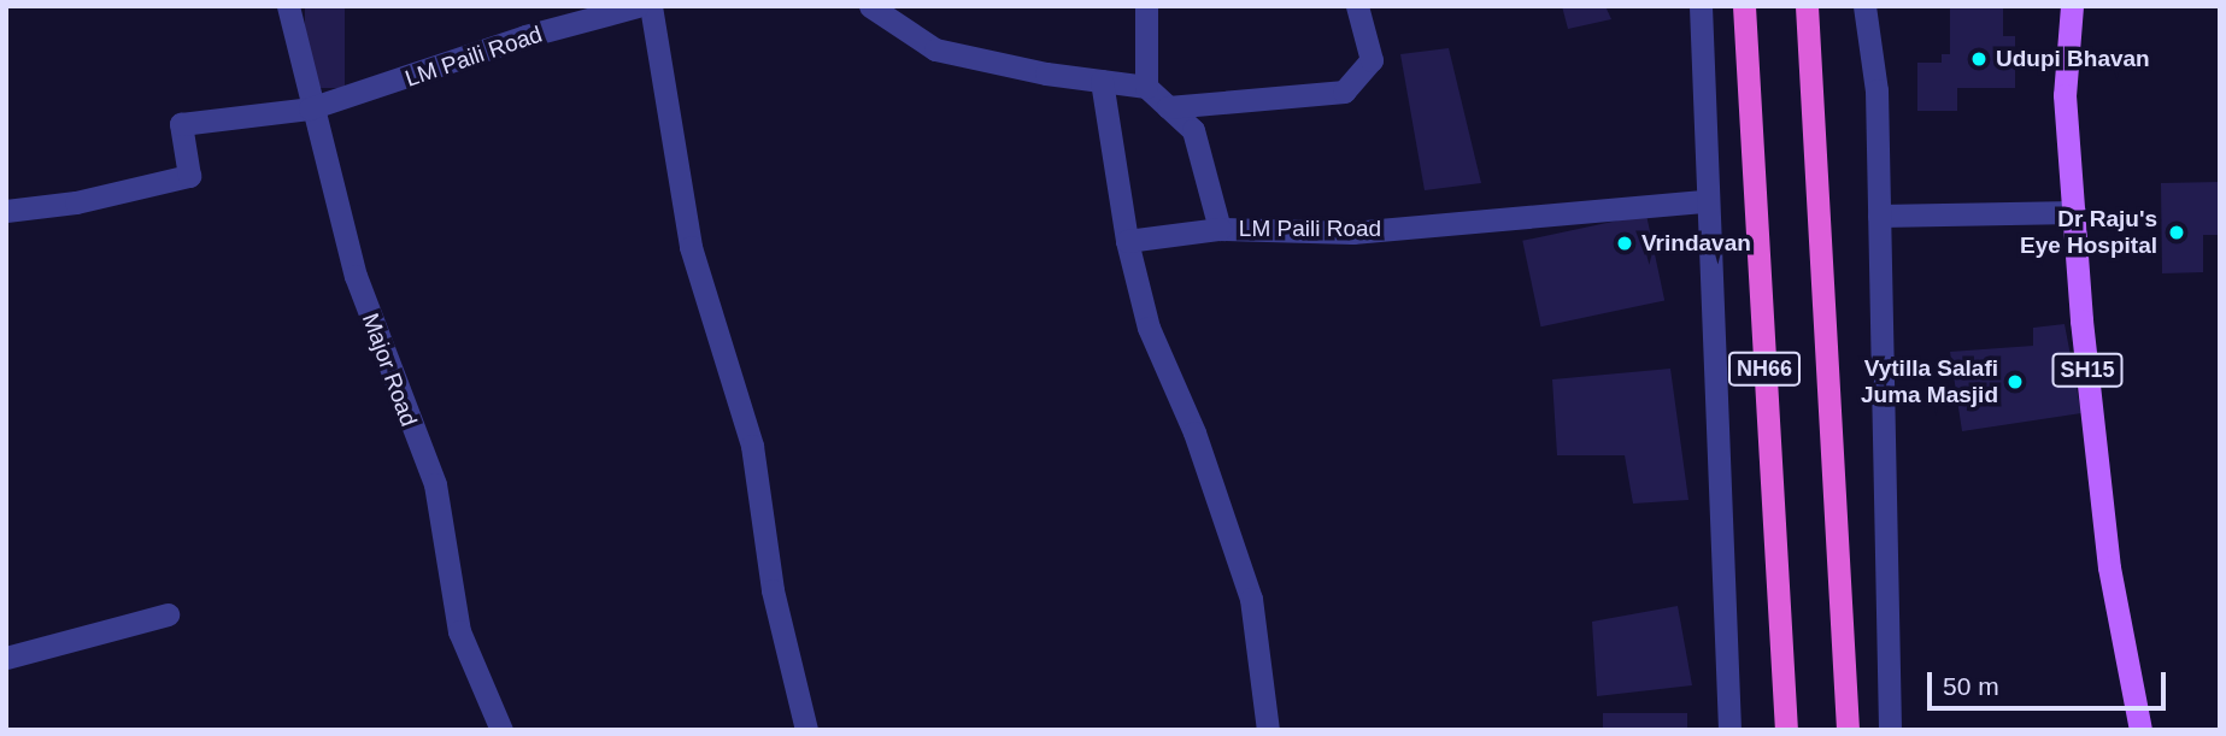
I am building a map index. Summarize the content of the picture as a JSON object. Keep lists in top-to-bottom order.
{
  "streets": {
    "highway": ["NH66"],
    "main road": ["SH15"],
    "street": ["LM Paili Road", "Major Road"]
  },
  "crossings": [
    ["LM Paili Road", "Major Road"]
  ],
  "places": [
    "Udupi Bhavan",
    "Dr Raju's Eye Hospital",
    "Vrindavan",
    "Vytilla Salafi Juma Masjid"
  ],
  "scale_bar": "50 m"
}
